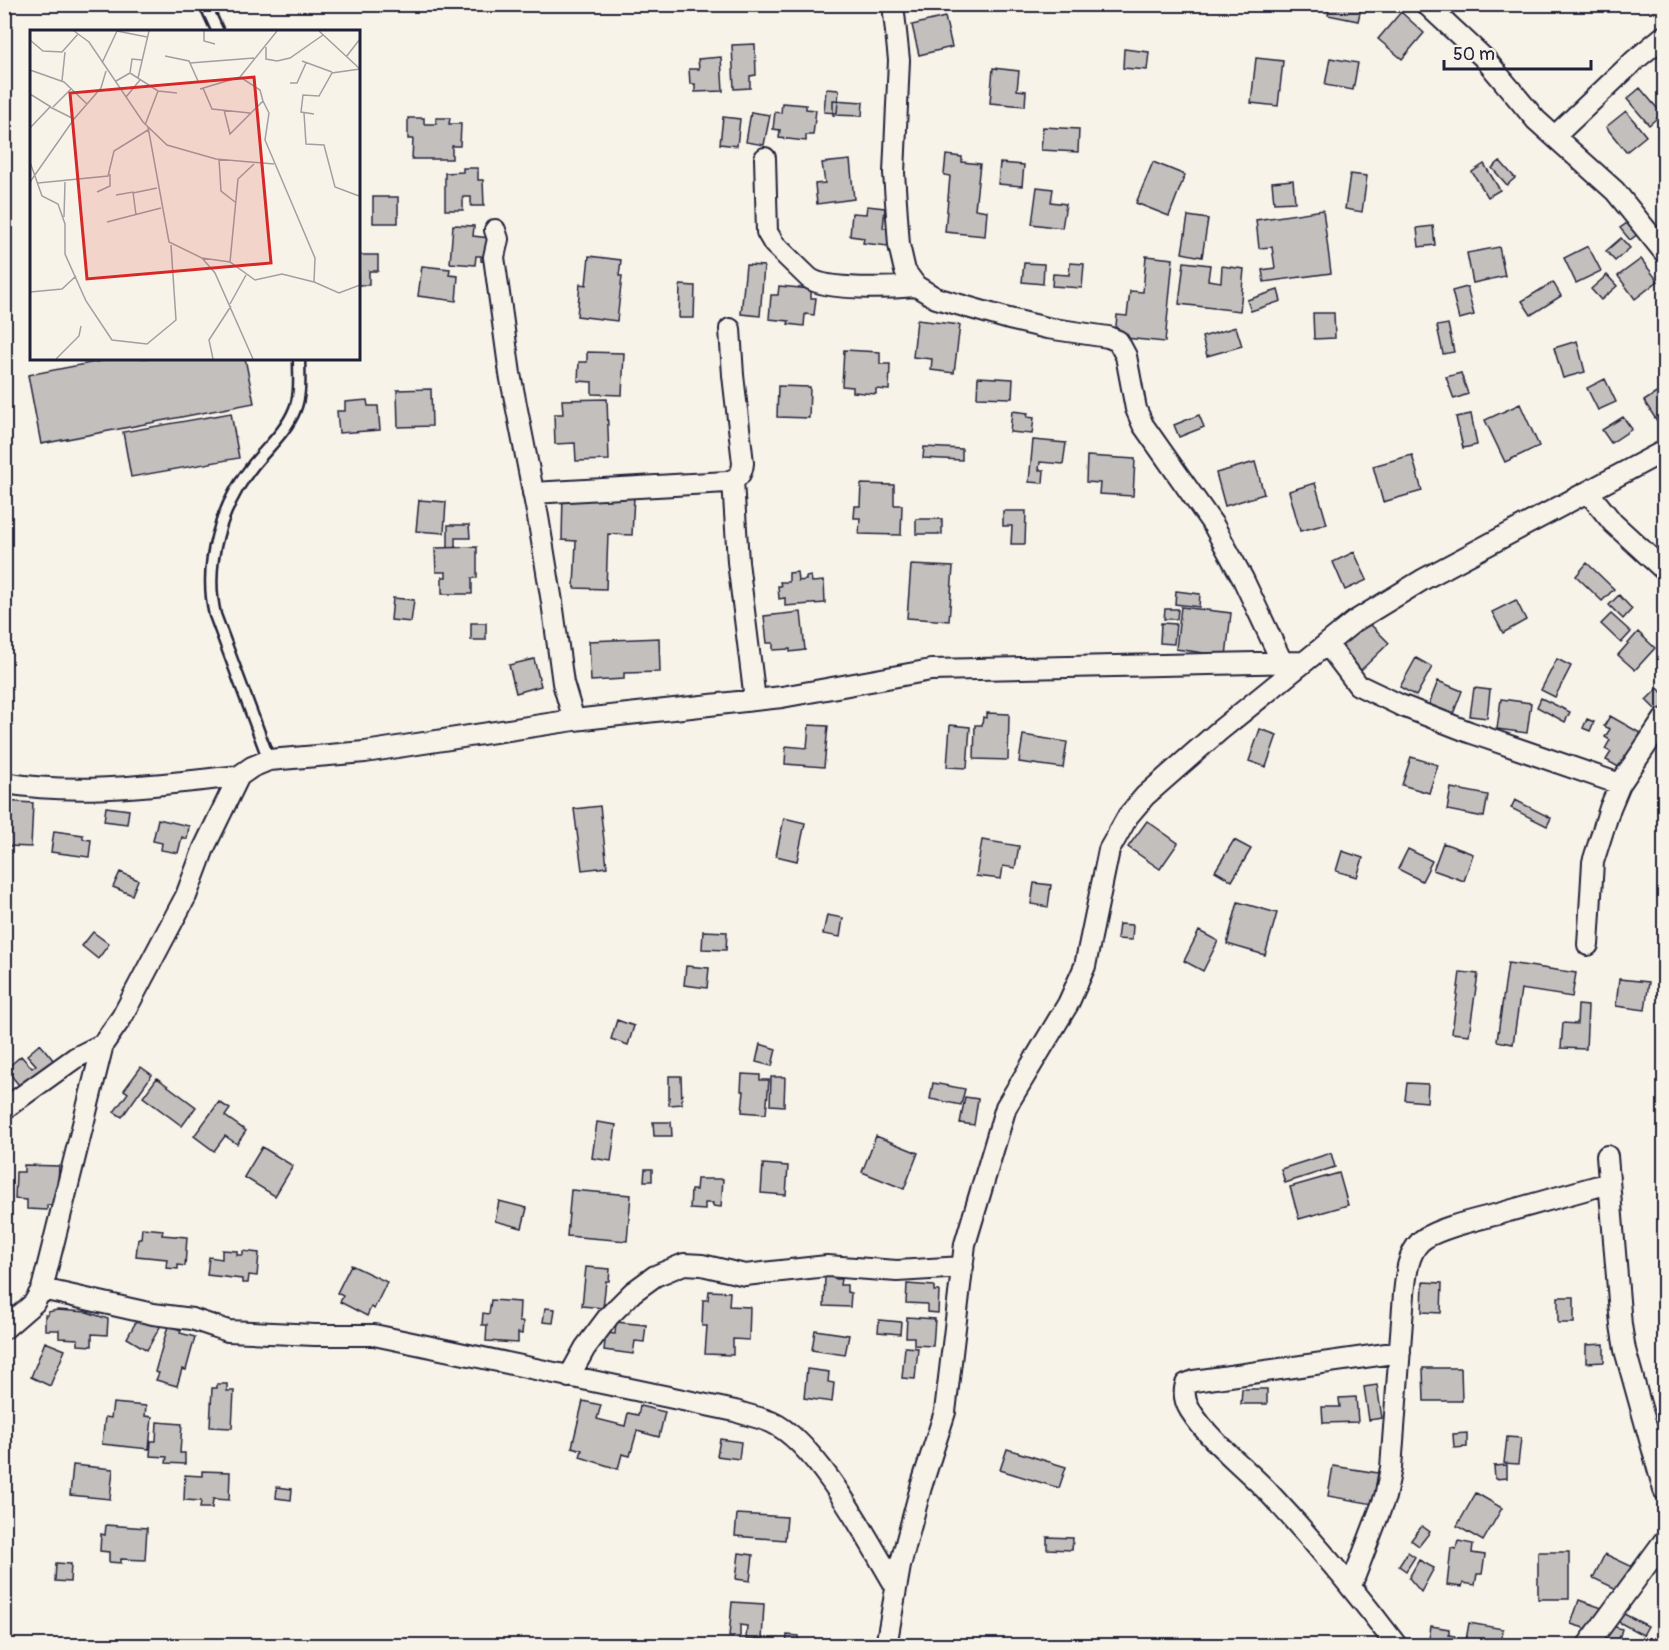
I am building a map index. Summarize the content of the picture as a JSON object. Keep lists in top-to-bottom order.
{
  "scale_bar": "50 m"
}
